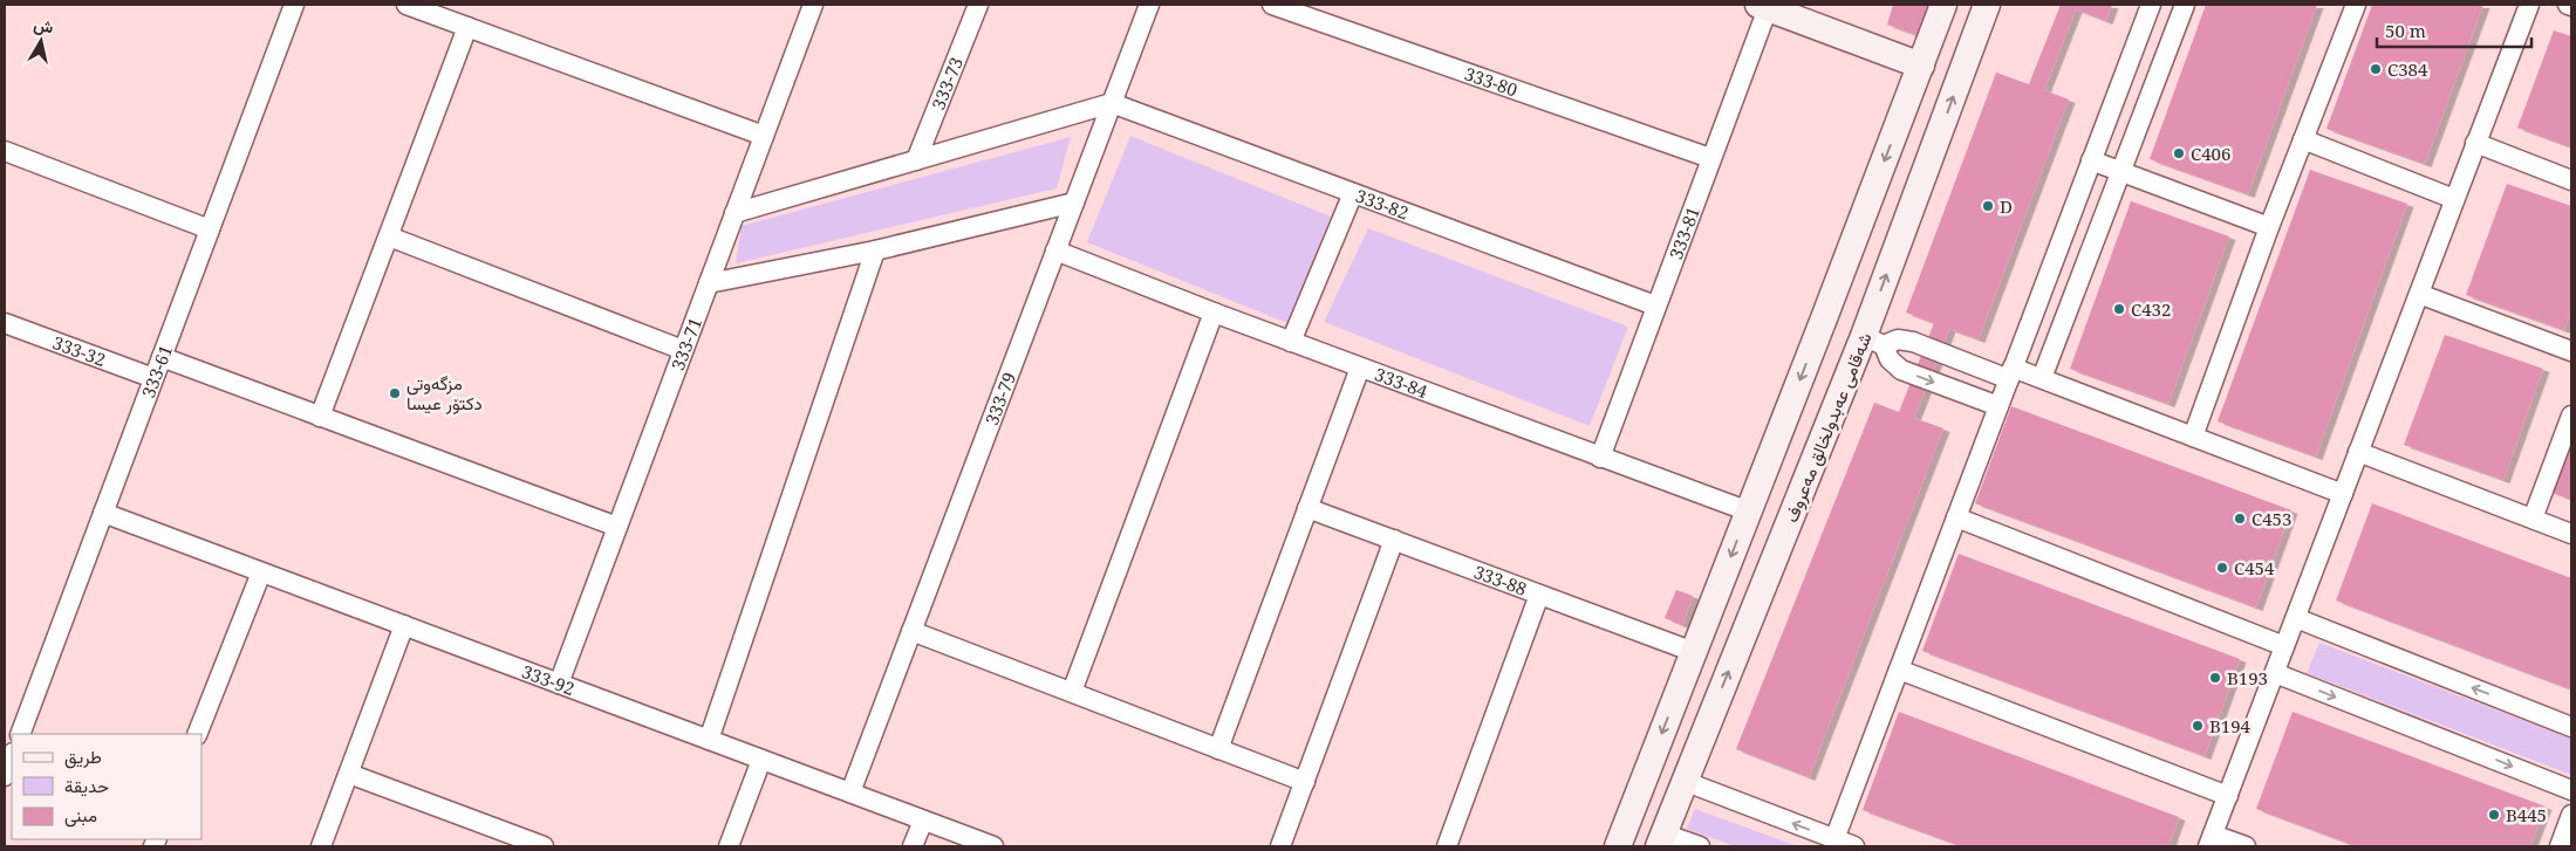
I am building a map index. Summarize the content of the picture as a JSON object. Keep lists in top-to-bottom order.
{
  "streets": {
    "main road": ["شەقامی عەبدولخالق مەعروف"],
    "street": [
      "333-80",
      "333-73",
      "333-82",
      "333-81",
      "333-71",
      "333-32",
      "333-61",
      "333-84",
      "333-79",
      "333-88",
      "333-92"
    ]
  },
  "crossings": [
    ["333-80", "333-81"],
    ["333-82", "333-81"],
    ["333-82", "333-79"],
    ["333-81", "333-84"],
    ["333-71", "333-92"],
    ["333-32", "333-61"],
    ["333-61", "333-92"],
    ["333-84", "333-79"],
    ["333-79", "333-92"]
  ],
  "places": [
    "C384",
    "C406",
    "D",
    "C432",
    "مزگەوتی دکتۆر عیسا",
    "C453",
    "C454",
    "B193",
    "B194",
    "B445"
  ],
  "legend": ["طريق", "حديقة", "مبنى"],
  "scale_bar": "50 m",
  "north": "top"
}
